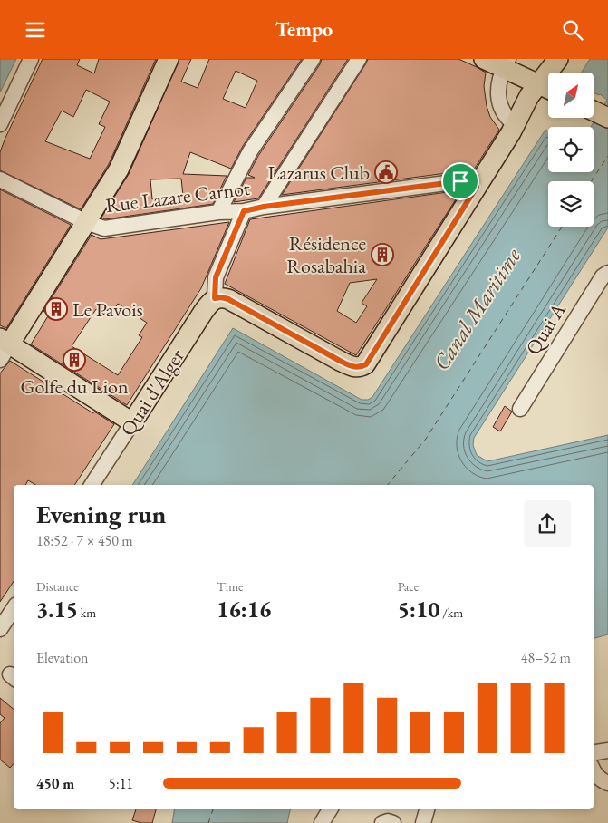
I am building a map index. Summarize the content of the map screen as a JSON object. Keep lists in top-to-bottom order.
{
  "streets": {
    "main road": ["Quai d'Alger"],
    "street": ["Rue Lazare Carnot", "Quai A"]
  },
  "water": ["Canal Maritime"],
  "places": {
    "public building": ["Lazarus Club"],
    "building": ["Résidence Rosabahia", "Le Pavois", "Golfe du Lion"]
  },
  "north": "top right",
  "page": {
    "header": "Tempo",
    "heading": ["Evening run", "18:52 · 7 × 450 m"],
    "stats": [
      ["Distance", "3.15 km"],
      ["Time", "16:16"],
      ["Pace", "5:10 /km"]
    ],
    "chart": ["Elevation", "48–52 m"],
    "list": [
      {
        "name": "450 m",
        "note": "5:11"
      }
    ]
  }
}
